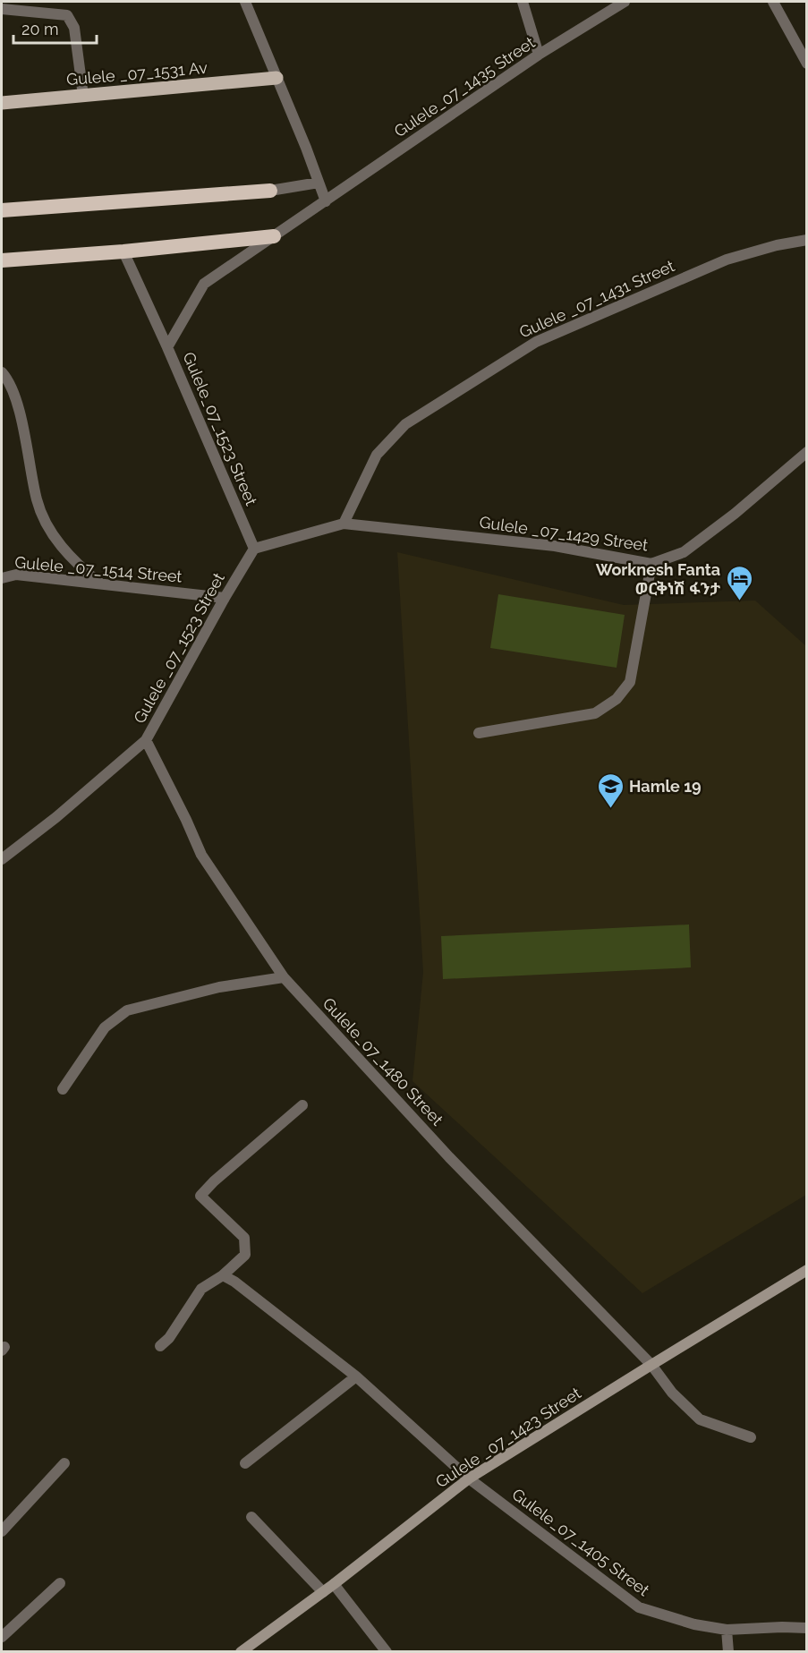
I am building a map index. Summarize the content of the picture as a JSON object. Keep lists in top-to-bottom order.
{
  "streets": {
    "main road": ["Gulele _07_1531 Av", "Gulele _07_1423 Street"],
    "street": [
      "Gulele_07_1435 Street",
      "Gulele _07_1431 Street",
      "Gulele_07_1523 Street",
      "Gulele _07_1429 Street",
      "Gulele _07_1514 Street",
      "Gulele _07_1523 Street",
      "Gulele_07_1480 Street",
      "Gulele_07_1405 Street"
    ]
  },
  "crossings": [
    ["Gulele_07_1435 Street", "Gulele_07_1523 Street"],
    ["Gulele _07_1431 Street", "Gulele _07_1429 Street"],
    ["Gulele_07_1523 Street", "Gulele _07_1523 Street"],
    ["Gulele _07_1514 Street", "Gulele _07_1523 Street"],
    ["Gulele _07_1523 Street", "Gulele_07_1480 Street"],
    ["Gulele_07_1480 Street", "Gulele _07_1423 Street"],
    ["Gulele _07_1423 Street", "Gulele_07_1405 Street"]
  ],
  "places": {
    "hotel": ["Worknesh Fanta ወርቅነሽ ፋንታ"],
    "school or university": ["Hamle 19"]
  },
  "scale_bar": "20 m"
}
